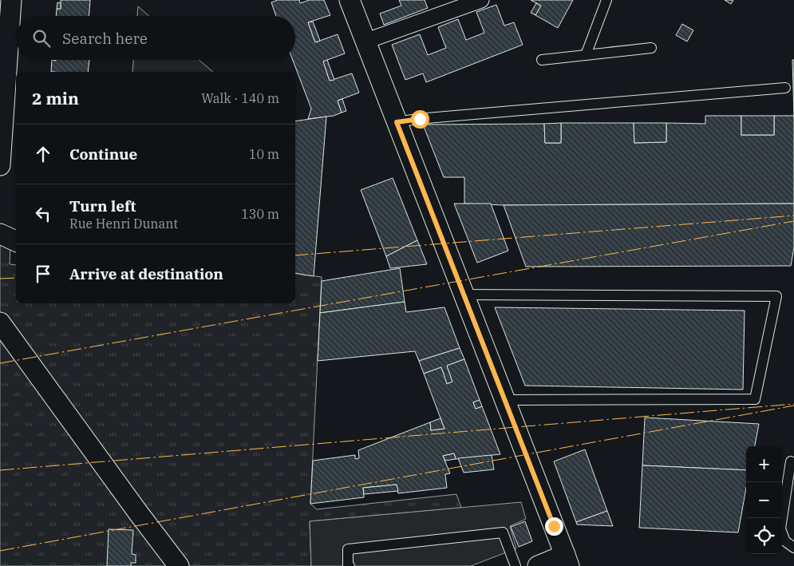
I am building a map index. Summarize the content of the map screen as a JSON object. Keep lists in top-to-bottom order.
{
  "page": {
    "search": "Search here",
    "heading": ["2 min", "Walk · 140 m"],
    "list": [
      ["Continue", "10 m"],
      ["Turn left", "Rue Henri Dunant", "130 m"],
      "Arrive at destination"
    ],
    "map_buttons": ["+", "−"]
  }
}
